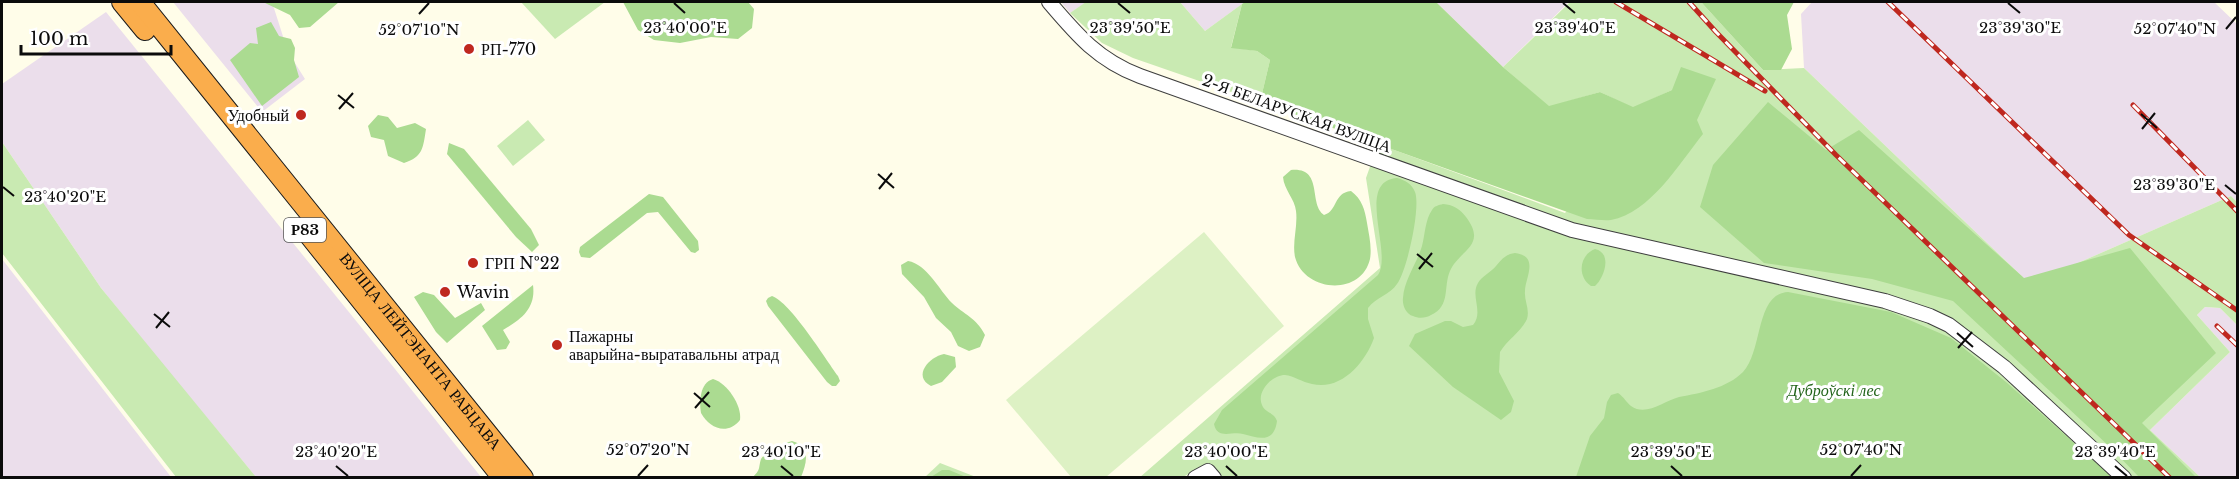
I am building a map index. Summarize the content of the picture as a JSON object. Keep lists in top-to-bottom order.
{
  "streets": {
    "highway": ["Р83", "ВУЛІЦА ЛЕЙТЭНАНТА РАБЦАВА"],
    "street": ["2-Я БЕЛАРУСКАЯ ВУЛІЦА"]
  },
  "parks": ["Дуброўскі лес"],
  "places": [
    "РП-770",
    "Удобный",
    "ГРП №22",
    "Wavin",
    "Пажарны аварыйна-выратавальны атрад"
  ],
  "scale_bar": "100 m",
  "coordinates": [
    "23°39'30\"E",
    "23°40'00\"E",
    "23°39'50\"E",
    "23°39'40\"E",
    "52°07'40\"N",
    "52°07'10\"N",
    "23°40'20\"E",
    "52°07'20\"N",
    "23°40'10\"E"
  ]
}
